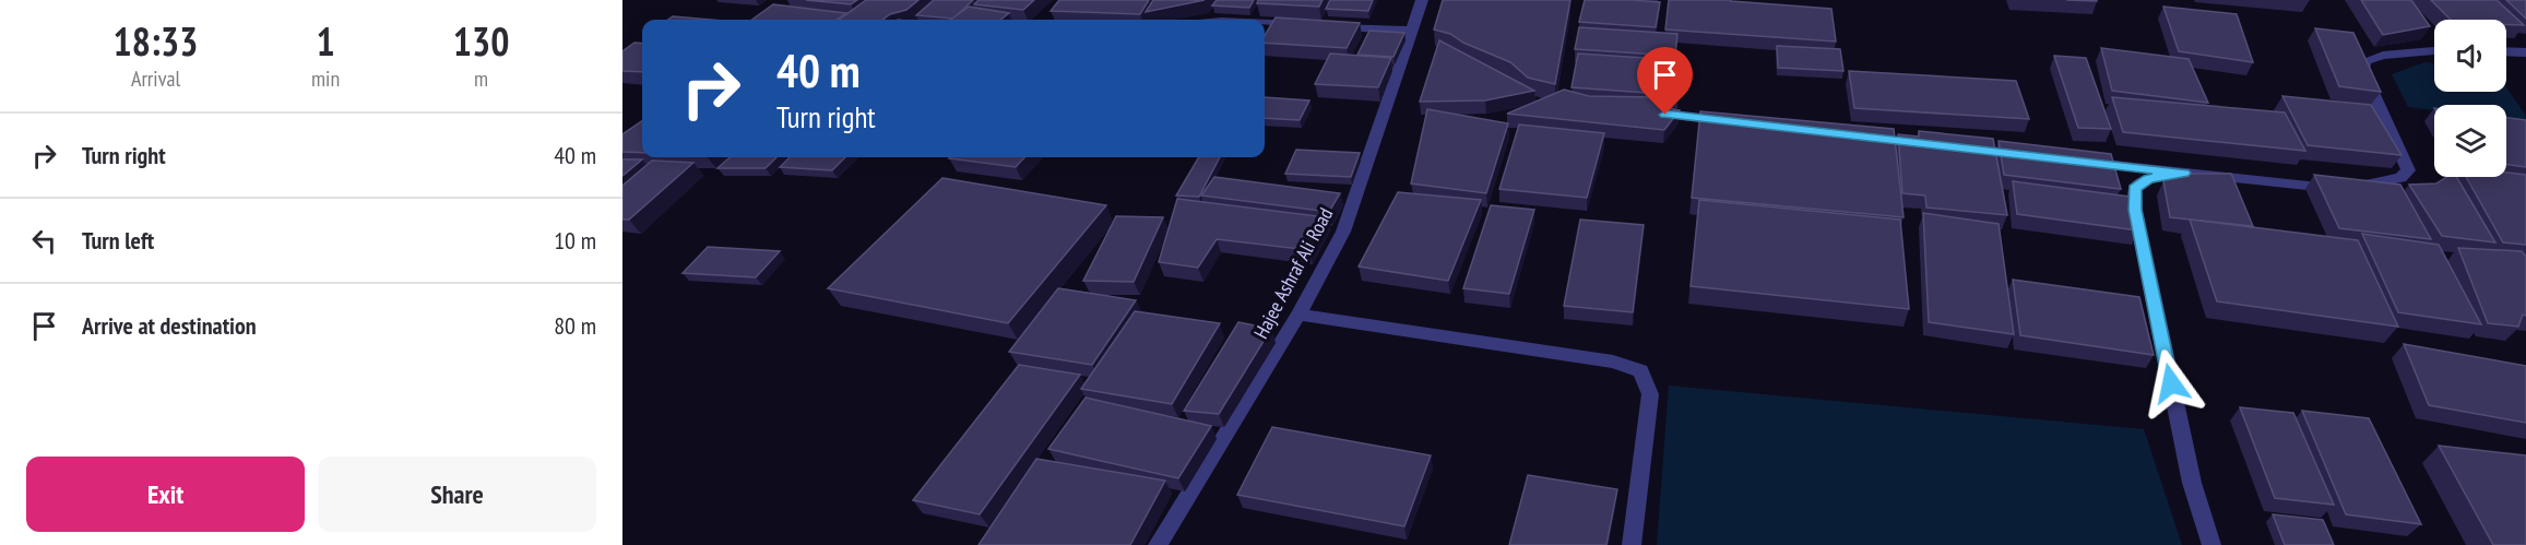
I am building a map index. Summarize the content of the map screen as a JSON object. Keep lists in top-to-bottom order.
{
  "streets": {
    "street": ["Hajee Ashraf Ali Road"]
  },
  "page": {
    "eta": [
      "18:33",
      "Arrival",
      "1",
      "min",
      "130",
      "m"
    ],
    "turn": ["40 m", "Turn right"],
    "list": [
      {
        "name": "Turn right",
        "value": "40 m"
      },
      {
        "name": "Turn left",
        "value": "10 m"
      },
      {
        "name": "Arrive at destination",
        "value": "80 m"
      }
    ],
    "buttons": ["Exit", "Share"]
  }
}
